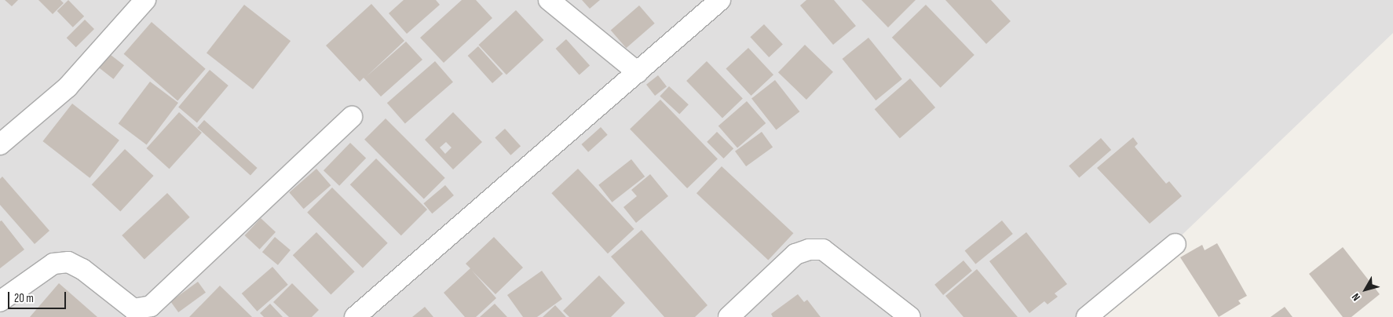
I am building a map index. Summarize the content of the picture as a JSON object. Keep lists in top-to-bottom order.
{
  "scale_bar": "20 m",
  "north": "bottom left"
}
